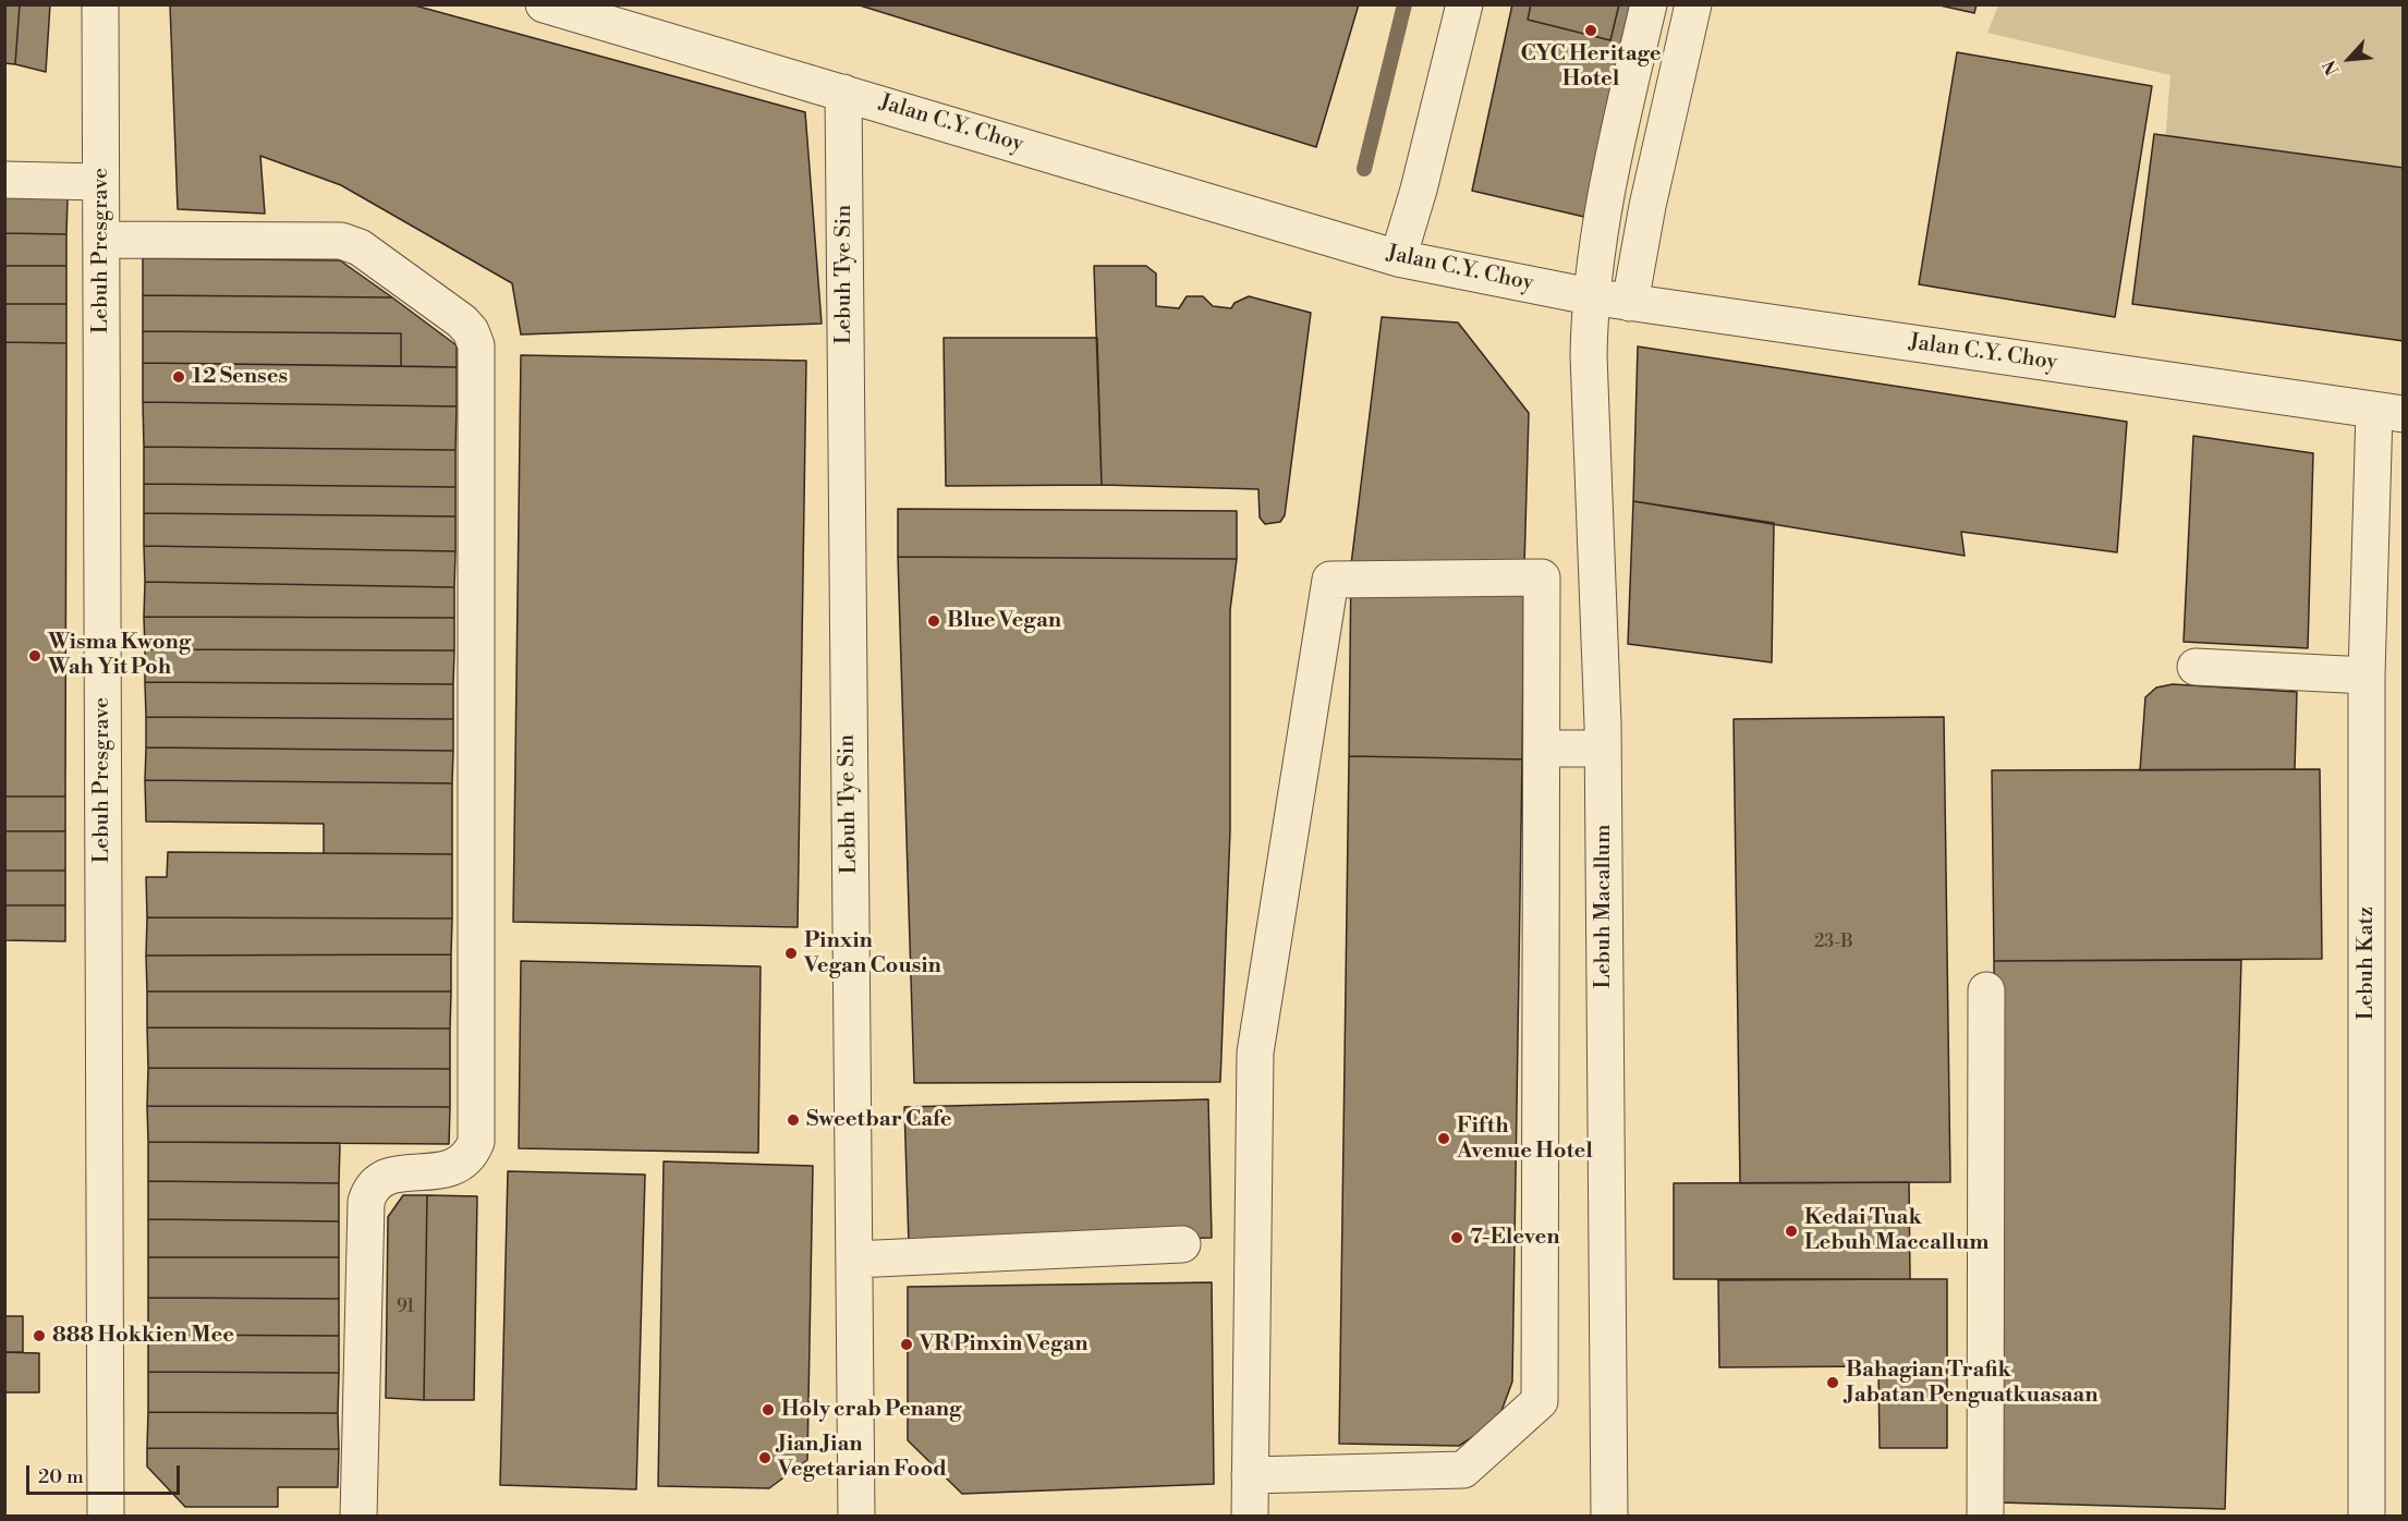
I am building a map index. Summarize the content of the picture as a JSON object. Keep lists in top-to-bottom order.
{
  "streets": {
    "street": [
      "Jalan C.Y. Choy",
      "Lebuh Presgrave",
      "Lebuh Tye Sin",
      "Lebuh Macallum",
      "Lebuh Katz"
    ]
  },
  "crossings": [
    ["Jalan C.Y. Choy", "Lebuh Tye Sin"],
    ["Jalan C.Y. Choy", "Lebuh Macallum"],
    ["Jalan C.Y. Choy", "Lebuh Katz"]
  ],
  "places": [
    "CYC Heritage Hotel",
    "12 Senses",
    "Blue Vegan",
    "Wisma Kwong Wah Yit Poh",
    "Pinxin Vegan Cousin",
    "Sweetbar Cafe",
    "Fifth Avenue Hotel",
    "Kedai Tuak Lebuh Maccallum",
    "7-Eleven",
    "888 Hokkien Mee",
    "VR Pinxin Vegan",
    "Bahagian Trafik Jabatan Penguatkuasaan",
    "Holy crab Penang",
    "Jian Jian Vegetarian Food"
  ],
  "house_numbers": ["23-B", "91"],
  "scale_bar": "20 m",
  "north": "bottom left"
}
